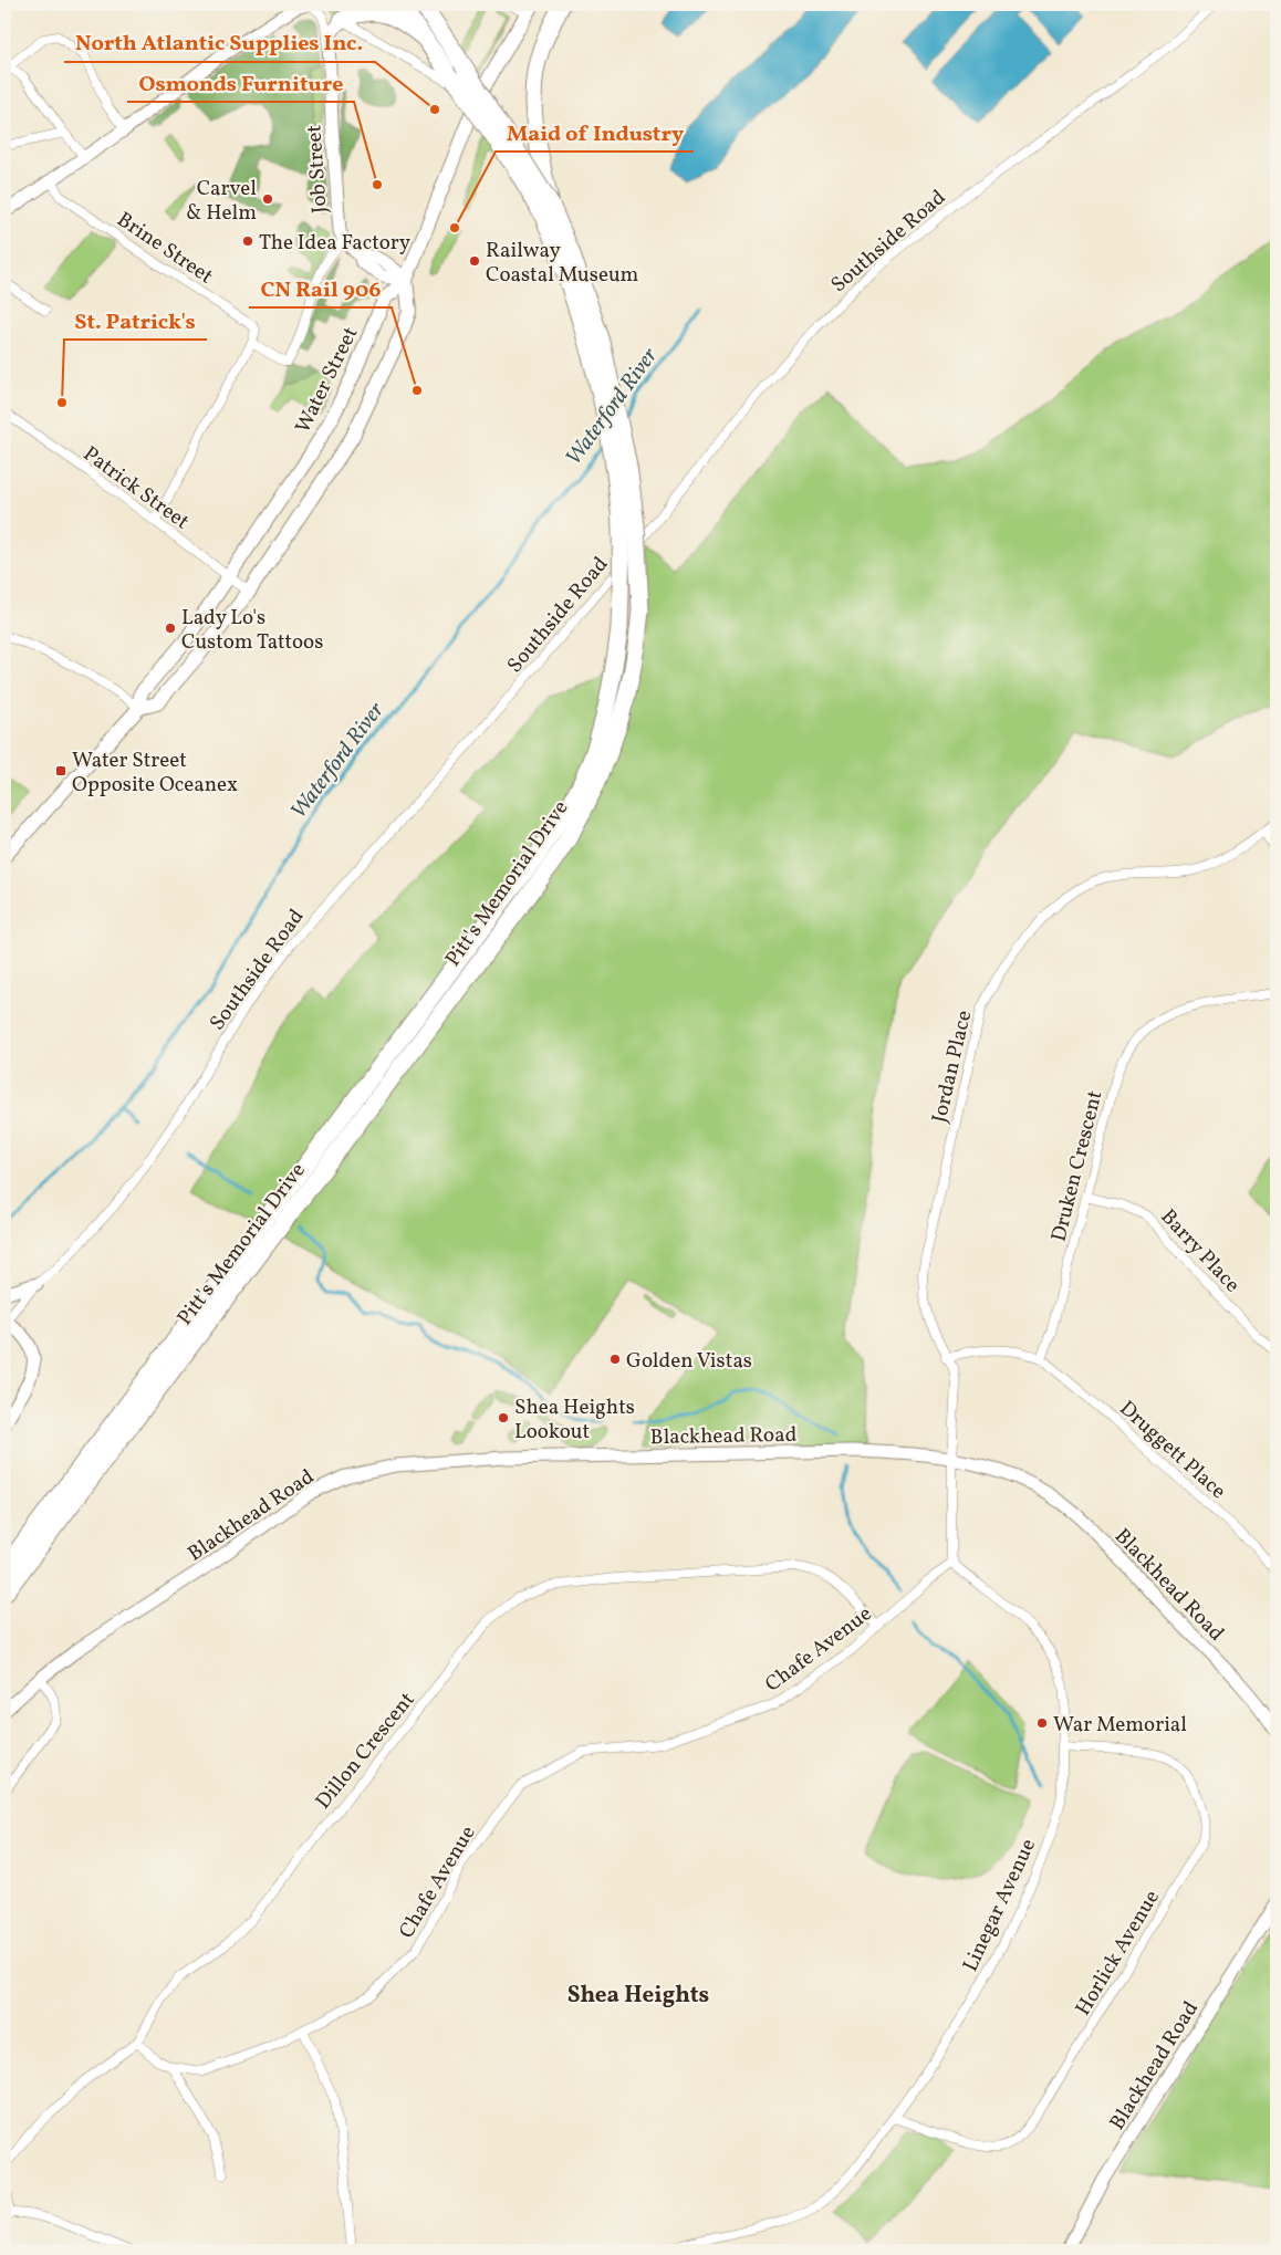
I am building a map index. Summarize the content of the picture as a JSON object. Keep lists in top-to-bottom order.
{
  "streets": {
    "highway": ["Pitt's Memorial Drive"],
    "main road": ["Job Street", "Water Street", "Blackhead Road"],
    "street": [
      "Southside Road",
      "Brine Street",
      "Patrick Street",
      "Jordan Place",
      "Druken Crescent",
      "Barry Place",
      "Druggett Place",
      "Chafe Avenue",
      "Dillon Crescent",
      "Linegar Avenue",
      "Horlick Avenue"
    ]
  },
  "crossings": [
    ["Water Street", "Patrick Street"],
    ["Jordan Place", "Blackhead Road"],
    ["Druken Crescent", "Barry Place"],
    ["Druken Crescent", "Druggett Place"],
    ["Chafe Avenue", "Dillon Crescent"],
    ["Chafe Avenue", "Linegar Avenue"],
    ["Linegar Avenue", "Horlick Avenue"]
  ],
  "districts": ["Shea Heights"],
  "water": ["Waterford River"],
  "places": {
    "other": [
      "North Atlantic Supplies Inc.",
      "Osmonds Furniture",
      "Carvel & Helm",
      "Maid of Industry",
      "The Idea Factory",
      "Railway Coastal Museum",
      "CN Rail 906",
      "St. Patrick's",
      "Lady Lo's Custom Tattoos",
      "Golden Vistas",
      "Shea Heights Lookout",
      "War Memorial"
    ],
    "transit": ["Water Street Opposite Oceanex"]
  }
}
